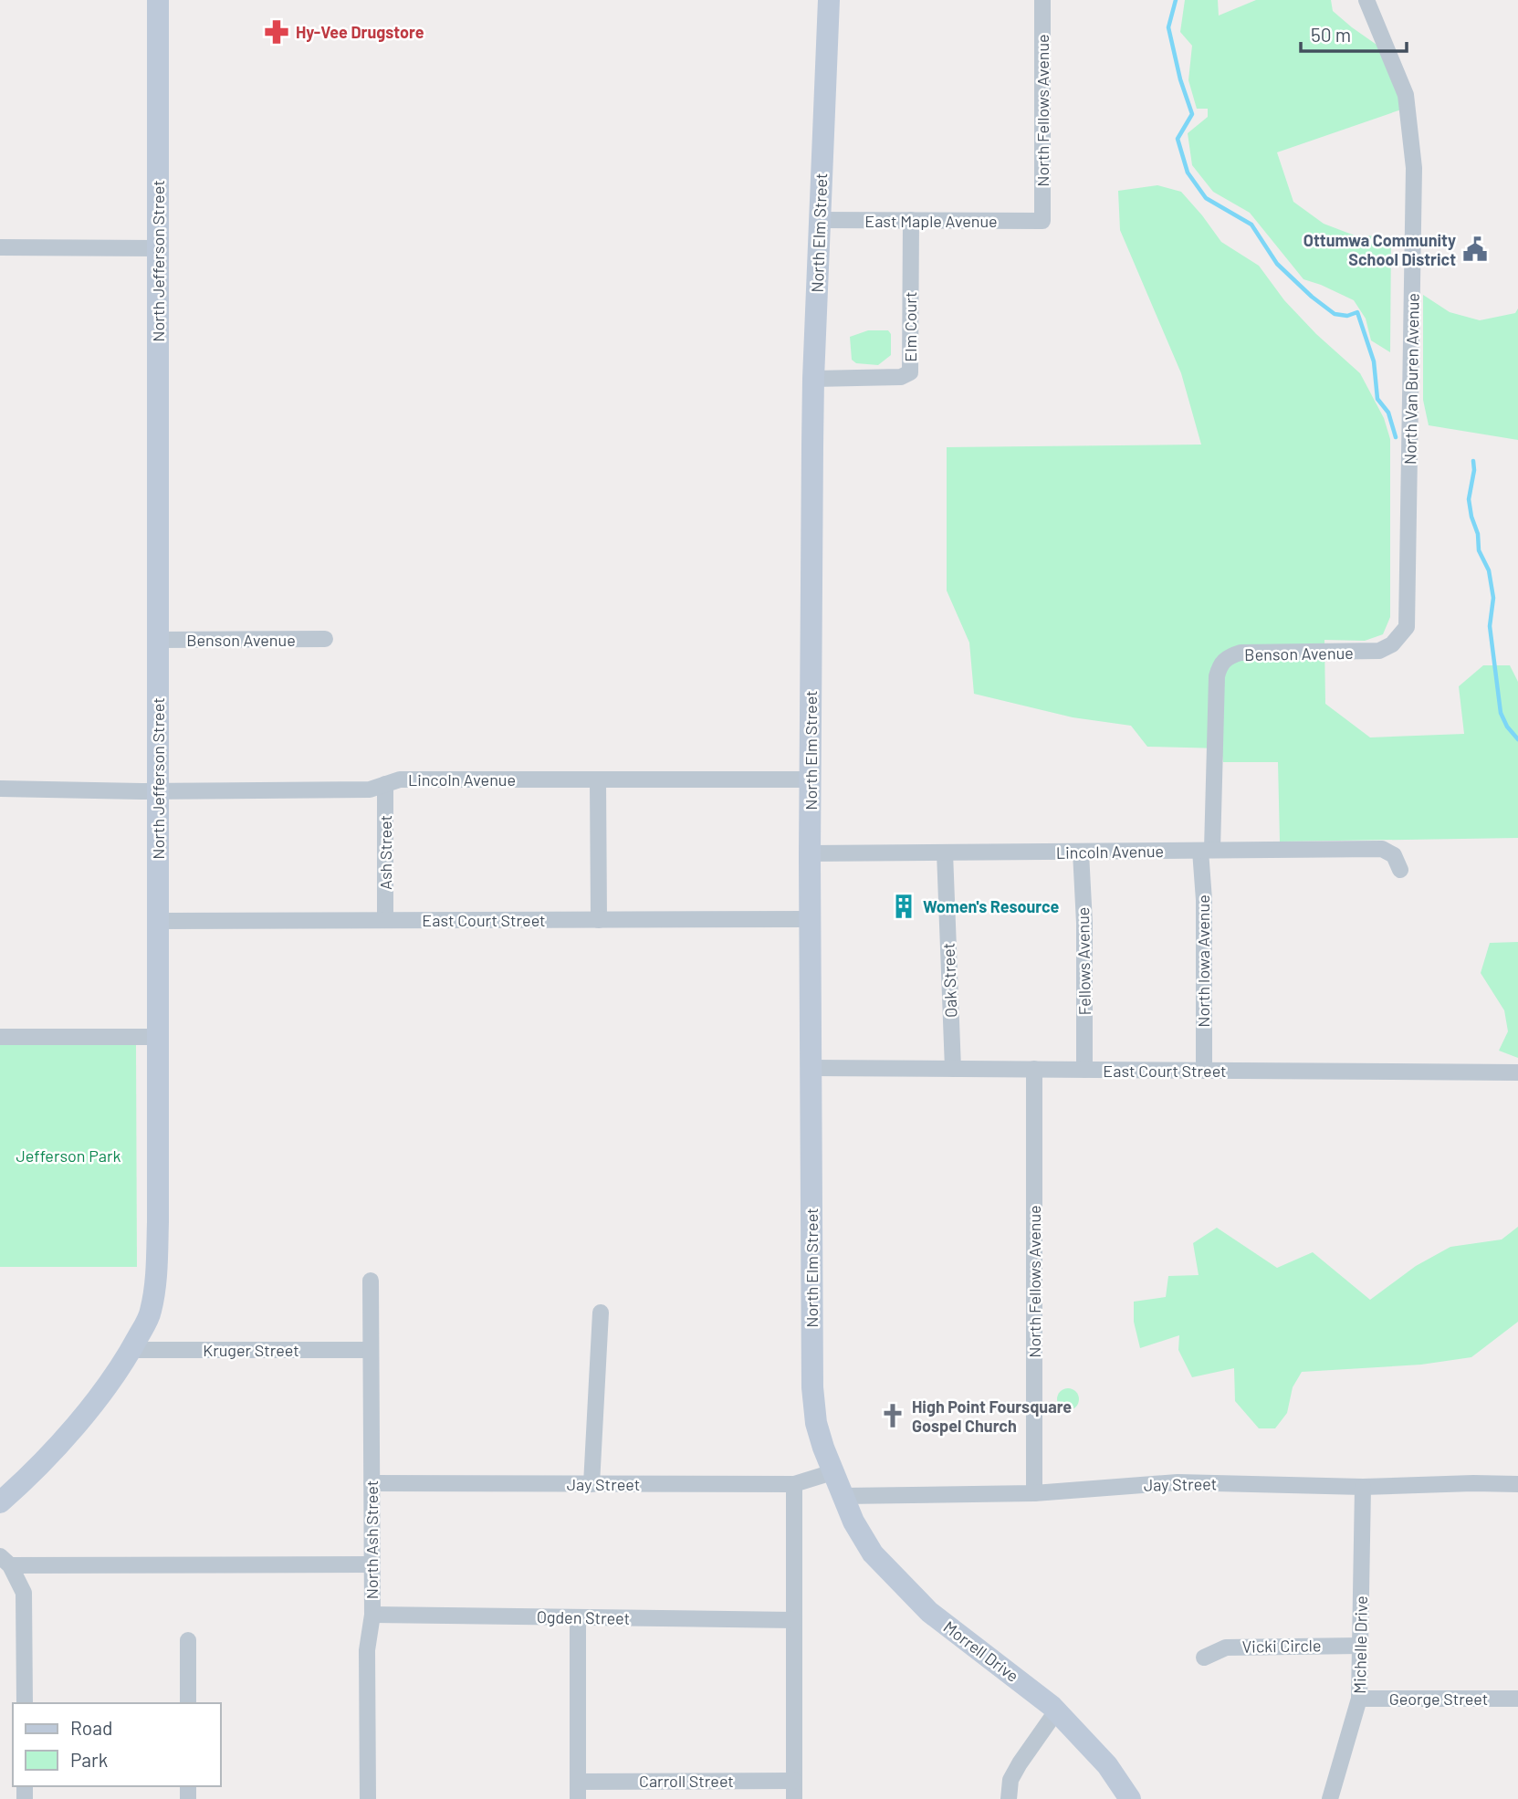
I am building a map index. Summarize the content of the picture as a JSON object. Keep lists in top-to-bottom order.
{
  "streets": {
    "main road": ["North Elm Street", "North Jefferson Street", "Morrell Drive"],
    "street": [
      "North Fellows Avenue",
      "East Maple Avenue",
      "Elm Court",
      "North Van Buren Avenue",
      "Benson Avenue",
      "Lincoln Avenue",
      "Ash Street",
      "East Court Street",
      "Fellows Avenue",
      "North Iowa Avenue",
      "Oak Street",
      "Kruger Street",
      "Jay Street",
      "North Ash Street",
      "Ogden Street",
      "Michelle Drive",
      "Vicki Circle",
      "George Street",
      "Carroll Street"
    ]
  },
  "crossings": [
    ["North Fellows Avenue", "East Maple Avenue"],
    ["North Fellows Avenue", "East Court Street"],
    ["North Fellows Avenue", "Jay Street"],
    ["East Maple Avenue", "North Elm Street"],
    ["East Maple Avenue", "Elm Court"],
    ["North Elm Street", "Elm Court"],
    ["North Elm Street", "Lincoln Avenue"],
    ["North Elm Street", "East Court Street"],
    ["North Elm Street", "Jay Street"],
    ["North Elm Street", "Morrell Drive"],
    ["North Jefferson Street", "Benson Avenue"],
    ["North Jefferson Street", "Lincoln Avenue"],
    ["North Jefferson Street", "East Court Street"],
    ["North Jefferson Street", "Kruger Street"],
    ["North Van Buren Avenue", "Benson Avenue"],
    ["Benson Avenue", "North Iowa Avenue"],
    ["Lincoln Avenue", "Ash Street"],
    ["Lincoln Avenue", "Fellows Avenue"],
    ["Lincoln Avenue", "North Iowa Avenue"],
    ["Lincoln Avenue", "Oak Street"],
    ["Ash Street", "East Court Street"],
    ["East Court Street", "Fellows Avenue"],
    ["East Court Street", "North Iowa Avenue"],
    ["East Court Street", "Oak Street"],
    ["Kruger Street", "North Ash Street"],
    ["Jay Street", "North Ash Street"],
    ["Jay Street", "Michelle Drive"],
    ["Jay Street", "Morrell Drive"],
    ["North Ash Street", "Ogden Street"],
    ["Michelle Drive", "Vicki Circle"],
    ["Michelle Drive", "George Street"]
  ],
  "parks": ["Jefferson Park"],
  "places": {
    "pharmacy": ["Hy-Vee Drugstore"],
    "public building": ["Ottumwa Community School District"],
    "building": ["Women's Resource"],
    "church": ["High Point Foursquare Gospel Church"]
  },
  "legend": ["Road", "Park"],
  "scale_bar": "50 m"
}
